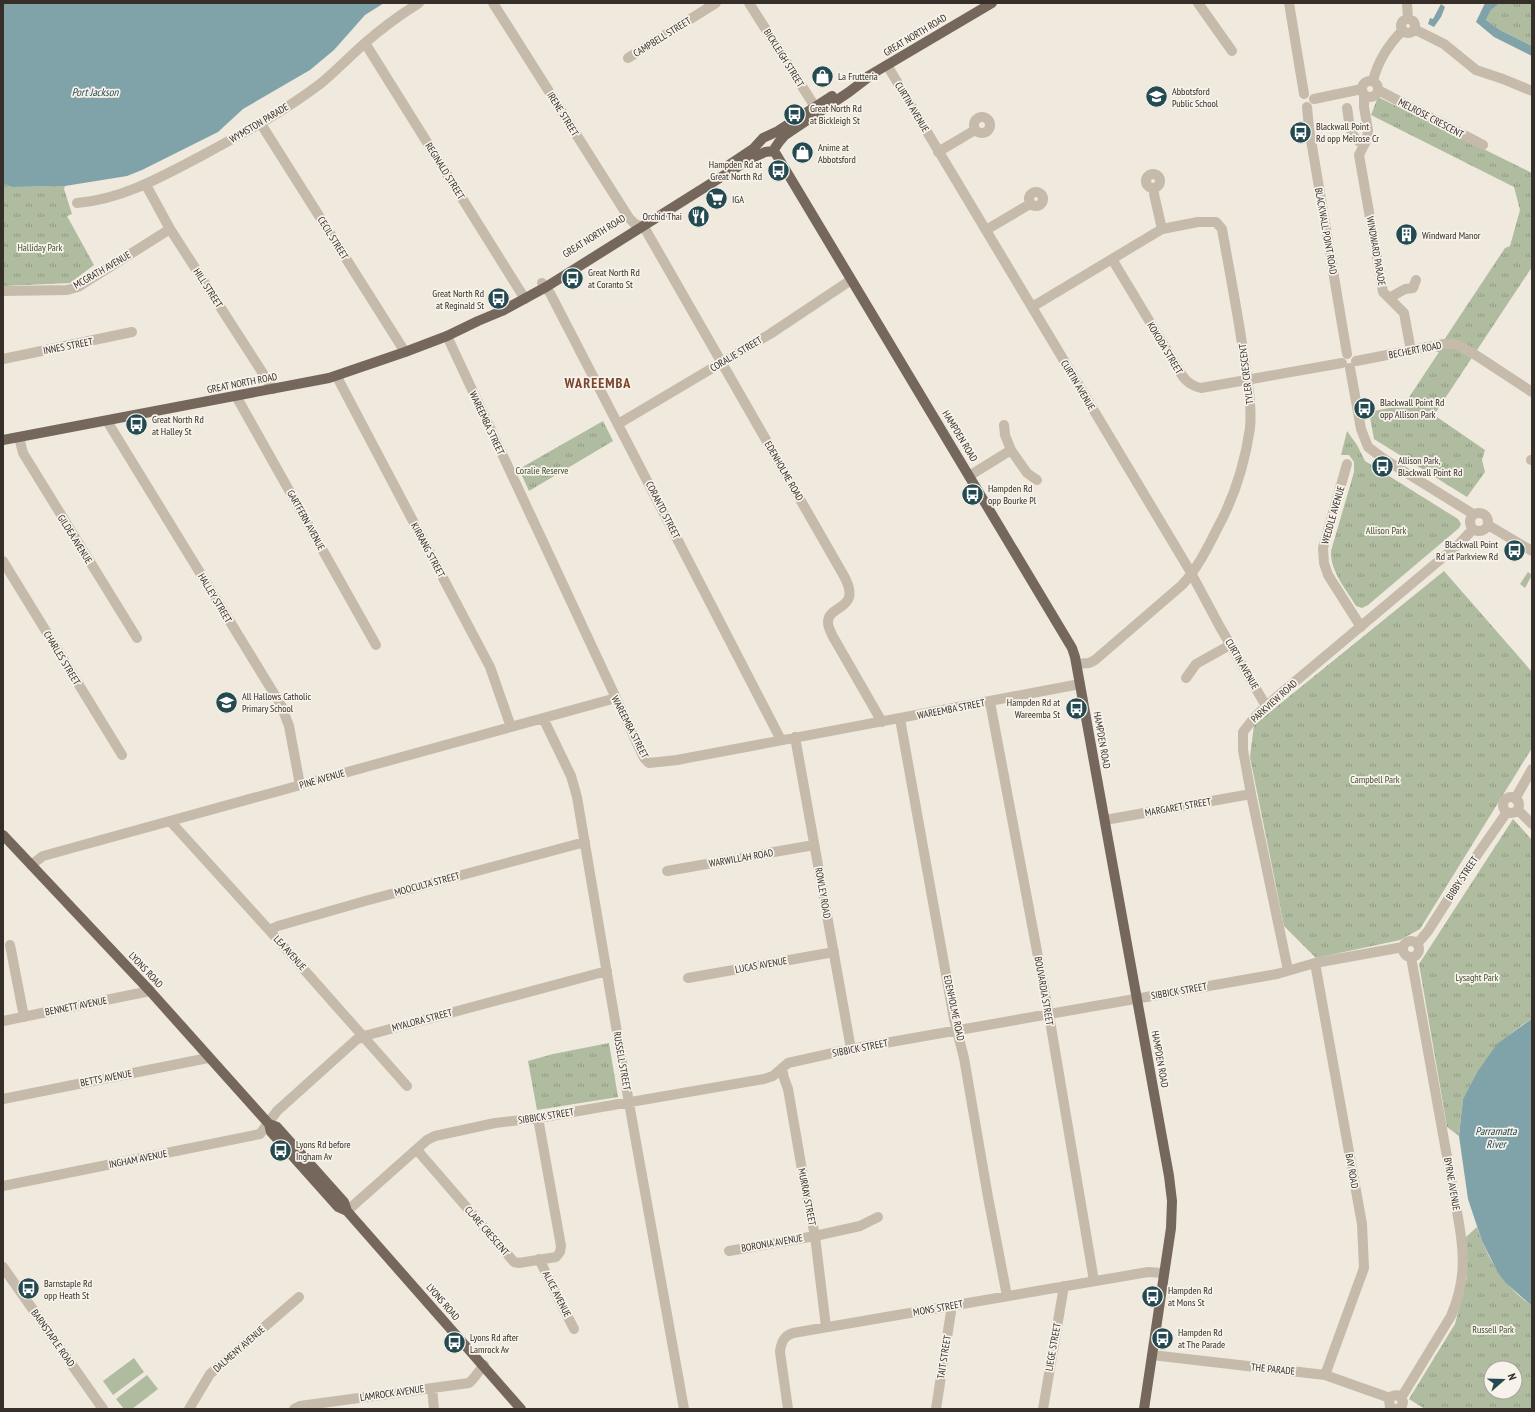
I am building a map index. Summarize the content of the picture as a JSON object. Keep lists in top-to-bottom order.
{
  "streets": {
    "main road": ["GREAT NORTH ROAD", "HAMPDEN ROAD", "LYONS ROAD"],
    "street": [
      "CAMPBELL STREET",
      "BICKLEIGH STREET",
      "CURTIN AVENUE",
      "IRENE STREET",
      "MELROSE CRESCENT",
      "WYMSTON PARADE",
      "REGINALD STREET",
      "BLACKWALL POINT ROAD",
      "CECIL STREET",
      "WINDWARD PARADE",
      "MCGRATH AVENUE",
      "HILL STREET",
      "INNES STREET",
      "KOKODA STREET",
      "BECHERT ROAD",
      "CORALIE STREET",
      "TYLER CRESCENT",
      "WAREEMBA STREET",
      "EDENHOLME ROAD",
      "CORANTO STREET",
      "WEDDLE AVENUE",
      "GARTFERN AVENUE",
      "GILDEA AVENUE",
      "KIRRANG STREET",
      "HALLEY STREET",
      "CHARLES STREET",
      "PARKVIEW ROAD",
      "PINE AVENUE",
      "MARGARET STREET",
      "WARWILLAH ROAD",
      "BIBBY STREET",
      "MOOCULTA STREET",
      "ROWLEY ROAD",
      "LEA AVENUE",
      "LUCAS AVENUE",
      "BOUVARDIA STREET",
      "SIBBICK STREET",
      "BENNETT AVENUE",
      "MYALORA STREET",
      "RUSSELL STREET",
      "BETTS AVENUE",
      "INGHAM AVENUE",
      "BAY ROAD",
      "BYRNE AVENUE",
      "MURRAY STREET",
      "CLARE CRESCENT",
      "BORONIA AVENUE",
      "ALICE AVENUE",
      "MONS STREET",
      "BARNSTAPLE ROAD",
      "LIEGE STREET",
      "DALMENY AVENUE",
      "TAIT STREET",
      "THE PARADE",
      "LAMROCK AVENUE"
    ]
  },
  "crossings": [
    ["GREAT NORTH ROAD", "BICKLEIGH STREET"],
    ["GREAT NORTH ROAD", "CURTIN AVENUE"],
    ["GREAT NORTH ROAD", "IRENE STREET"],
    ["GREAT NORTH ROAD", "REGINALD STREET"],
    ["GREAT NORTH ROAD", "CECIL STREET"],
    ["GREAT NORTH ROAD", "HILL STREET"],
    ["GREAT NORTH ROAD", "WAREEMBA STREET"],
    ["GREAT NORTH ROAD", "HAMPDEN ROAD"],
    ["GREAT NORTH ROAD", "EDENHOLME ROAD"],
    ["GREAT NORTH ROAD", "CORANTO STREET"],
    ["GREAT NORTH ROAD", "GARTFERN AVENUE"],
    ["GREAT NORTH ROAD", "GILDEA AVENUE"],
    ["GREAT NORTH ROAD", "KIRRANG STREET"],
    ["GREAT NORTH ROAD", "HALLEY STREET"],
    ["CURTIN AVENUE", "TYLER CRESCENT"],
    ["CURTIN AVENUE", "PARKVIEW ROAD"],
    ["IRENE STREET", "EDENHOLME ROAD"],
    ["WYMSTON PARADE", "REGINALD STREET"],
    ["WYMSTON PARADE", "CECIL STREET"],
    ["WYMSTON PARADE", "HILL STREET"],
    ["BLACKWALL POINT ROAD", "KOKODA STREET"],
    ["BLACKWALL POINT ROAD", "BECHERT ROAD"],
    ["BLACKWALL POINT ROAD", "PARKVIEW ROAD"],
    ["WINDWARD PARADE", "BECHERT ROAD"],
    ["MCGRATH AVENUE", "HILL STREET"],
    ["KOKODA STREET", "BECHERT ROAD"],
    ["KOKODA STREET", "TYLER CRESCENT"],
    ["CORALIE STREET", "HAMPDEN ROAD"],
    ["CORALIE STREET", "EDENHOLME ROAD"],
    ["CORALIE STREET", "CORANTO STREET"],
    ["TYLER CRESCENT", "HAMPDEN ROAD"],
    ["WAREEMBA STREET", "HAMPDEN ROAD"],
    ["WAREEMBA STREET", "EDENHOLME ROAD"],
    ["WAREEMBA STREET", "CORANTO STREET"],
    ["WAREEMBA STREET", "PINE AVENUE"],
    ["WAREEMBA STREET", "ROWLEY ROAD"],
    ["WAREEMBA STREET", "BOUVARDIA STREET"],
    ["HAMPDEN ROAD", "MARGARET STREET"],
    ["HAMPDEN ROAD", "SIBBICK STREET"],
    ["HAMPDEN ROAD", "MONS STREET"],
    ["HAMPDEN ROAD", "THE PARADE"],
    ["EDENHOLME ROAD", "SIBBICK STREET"],
    ["EDENHOLME ROAD", "MONS STREET"],
    ["WEDDLE AVENUE", "PARKVIEW ROAD"],
    ["KIRRANG STREET", "PINE AVENUE"],
    ["HALLEY STREET", "PINE AVENUE"],
    ["PARKVIEW ROAD", "MARGARET STREET"],
    ["PARKVIEW ROAD", "SIBBICK STREET"],
    ["PINE AVENUE", "LEA AVENUE"],
    ["PINE AVENUE", "LYONS ROAD"],
    ["PINE AVENUE", "RUSSELL STREET"],
    ["WARWILLAH ROAD", "ROWLEY ROAD"],
    ["BIBBY STREET", "SIBBICK STREET"],
    ["BIBBY STREET", "BYRNE AVENUE"],
    ["MOOCULTA STREET", "LEA AVENUE"],
    ["MOOCULTA STREET", "RUSSELL STREET"],
    ["ROWLEY ROAD", "LUCAS AVENUE"],
    ["ROWLEY ROAD", "SIBBICK STREET"],
    ["LEA AVENUE", "MYALORA STREET"],
    ["LYONS ROAD", "SIBBICK STREET"],
    ["LYONS ROAD", "BENNETT AVENUE"],
    ["LYONS ROAD", "MYALORA STREET"],
    ["LYONS ROAD", "BETTS AVENUE"],
    ["LYONS ROAD", "INGHAM AVENUE"],
    ["LYONS ROAD", "LAMROCK AVENUE"],
    ["BOUVARDIA STREET", "SIBBICK STREET"],
    ["BOUVARDIA STREET", "MONS STREET"],
    ["SIBBICK STREET", "RUSSELL STREET"],
    ["SIBBICK STREET", "BAY ROAD"],
    ["SIBBICK STREET", "BYRNE AVENUE"],
    ["SIBBICK STREET", "MURRAY STREET"],
    ["SIBBICK STREET", "CLARE CRESCENT"],
    ["MYALORA STREET", "RUSSELL STREET"],
    ["MYALORA STREET", "INGHAM AVENUE"],
    ["BAY ROAD", "THE PARADE"],
    ["BYRNE AVENUE", "THE PARADE"],
    ["MURRAY STREET", "BORONIA AVENUE"],
    ["MURRAY STREET", "MONS STREET"],
    ["CLARE CRESCENT", "ALICE AVENUE"],
    ["MONS STREET", "LIEGE STREET"],
    ["MONS STREET", "TAIT STREET"]
  ],
  "districts": ["WAREEMBA"],
  "water": ["Port Jackson", "Parramatta River"],
  "parks": [
    "Halliday Park",
    "Coralie Reserve",
    "Allison Park",
    "Campbell Park",
    "Lysaght Park",
    "Russell Park"
  ],
  "places": {
    "shop": ["La Frutteria", "Anime at Abbotsford"],
    "school or university": ["Abbotsford Public School", "All Hallows Catholic Primary School"],
    "bus stop": [
      "Great North Rd at Bickleigh St",
      "Blackwall Point Rd opp Melrose Cr",
      "Hampden Rd at Great North Rd",
      "Great North Rd at Coranto St",
      "Great North Rd at Reginald St",
      "Blackwall Point Rd opp Allison Park",
      "Great North Rd at Halley St",
      "Allison Park, Blackwall Point Rd",
      "Hampden Rd opp Bourke Pl",
      "Blackwall Point Rd at Parkview Rd",
      "Hampden Rd at Wareemba St",
      "Lyons Rd before Ingham Av",
      "Barnstaple Rd opp Heath St",
      "Hampden Rd at Mons St",
      "Hampden Rd at The Parade",
      "Lyons Rd after Lamrock Av"
    ],
    "supermarket": ["IGA"],
    "restaurant": ["Orchid Thai"],
    "building": ["Windward Manor"]
  },
  "north": "right"
}
